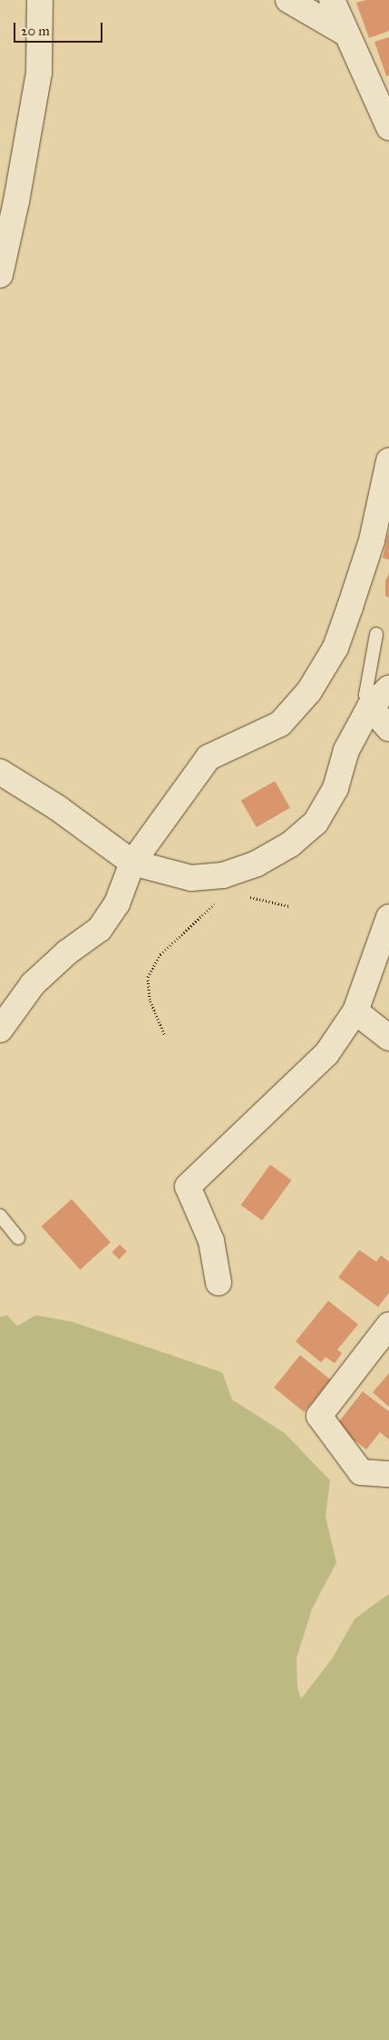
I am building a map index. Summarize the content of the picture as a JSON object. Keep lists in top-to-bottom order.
{
  "scale_bar": "20 m"
}
